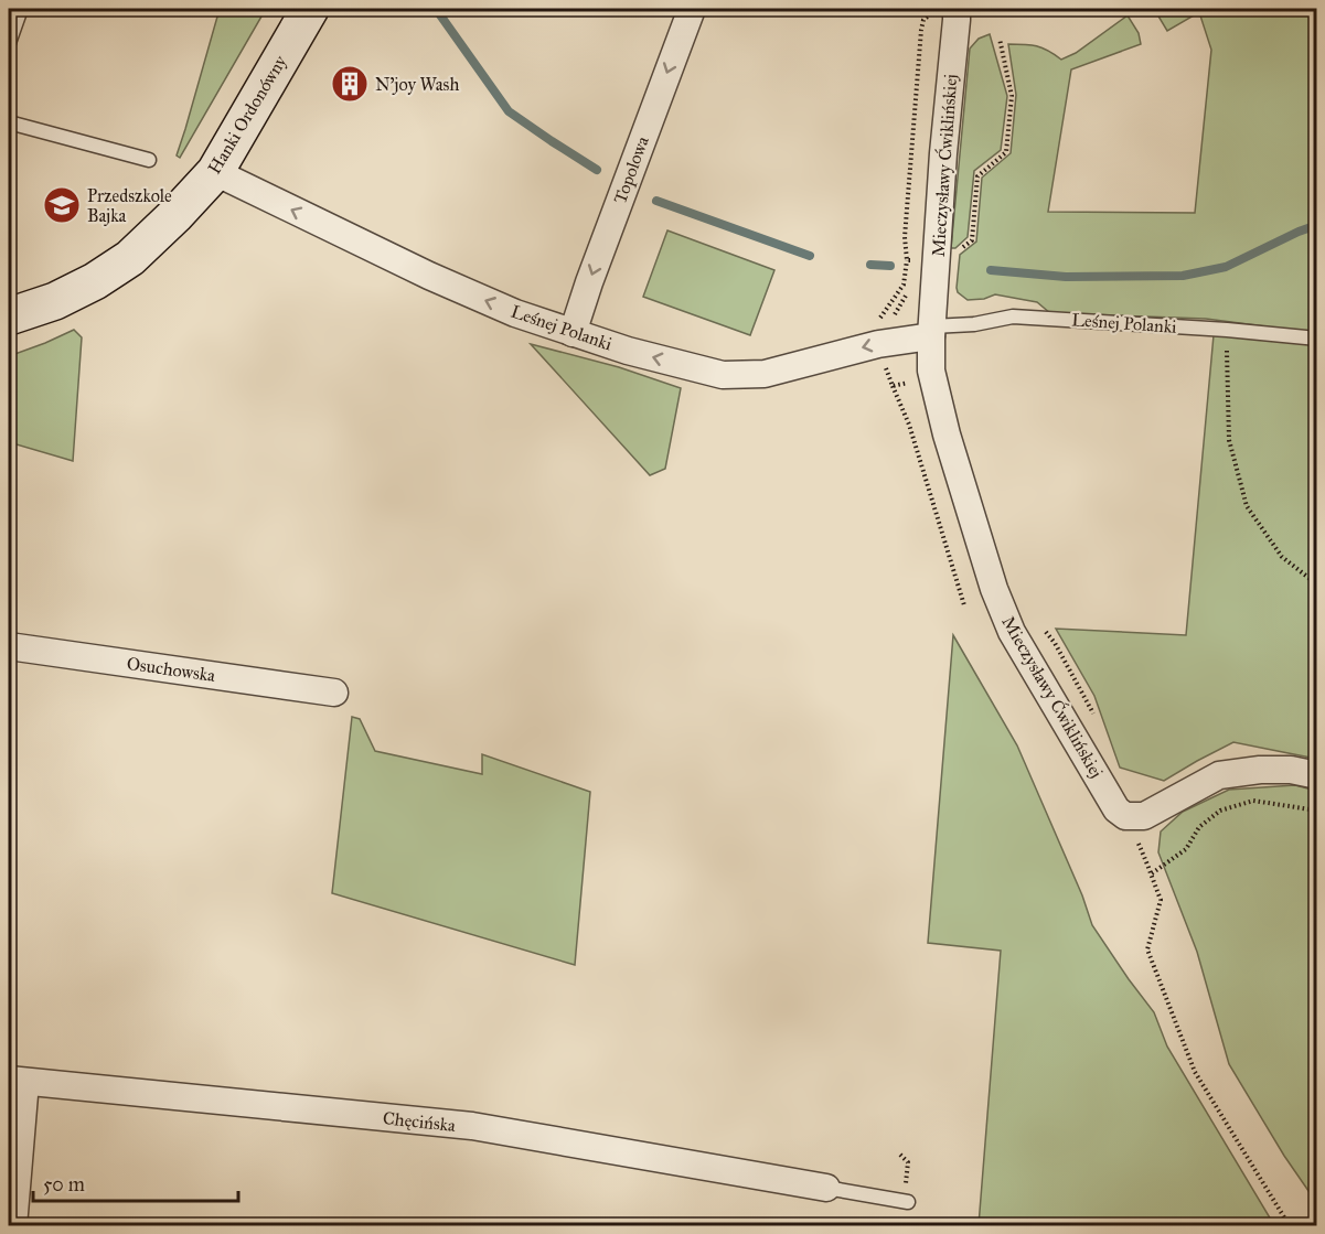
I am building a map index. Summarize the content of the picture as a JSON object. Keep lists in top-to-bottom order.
{
  "streets": {
    "street": [
      "Hanki Ordonówny",
      "Mieczysławy Ćwiklińskiej",
      "Topolowa",
      "Leśnej Polanki",
      "Osuchowska",
      "Chęcińska"
    ]
  },
  "crossings": [
    ["Hanki Ordonówny", "Leśnej Polanki"],
    ["Mieczysławy Ćwiklińskiej", "Leśnej Polanki"],
    ["Topolowa", "Leśnej Polanki"]
  ],
  "one_way": ["Topolowa", "Leśnej Polanki"],
  "places": {
    "building": ["N'joy Wash"],
    "school or university": ["Przedszkole Bajka"]
  },
  "scale_bar": "50 m"
}
